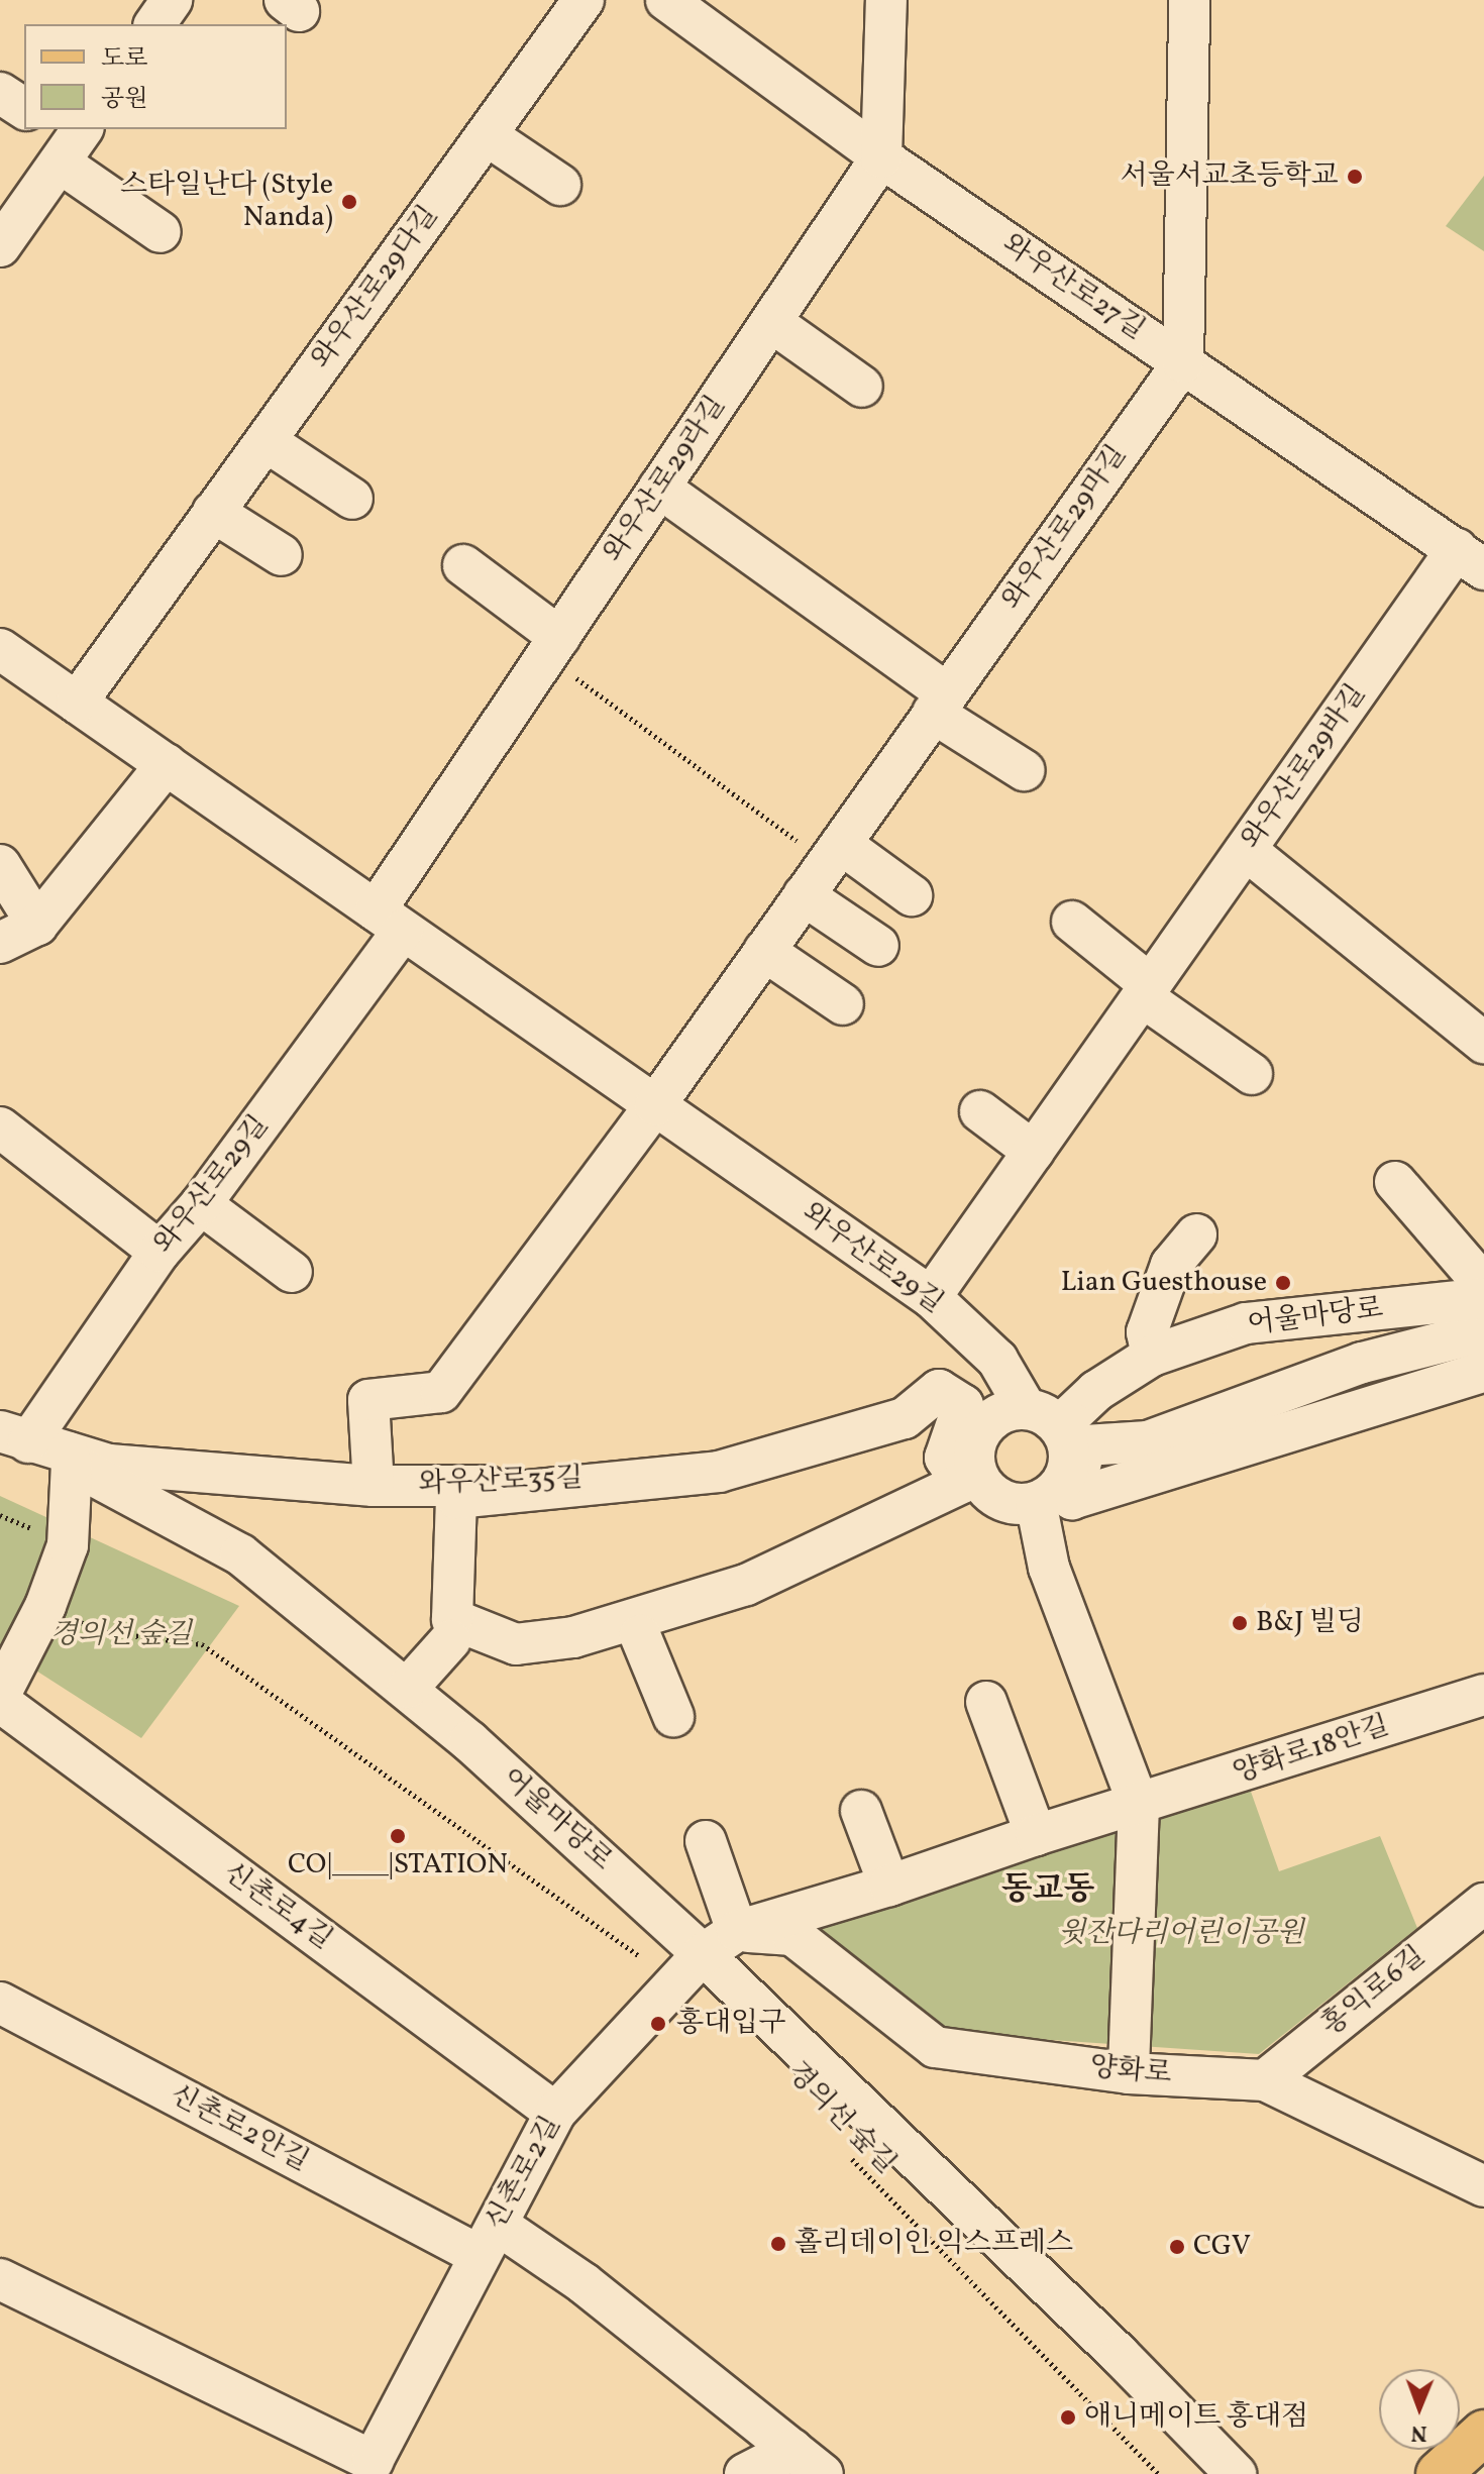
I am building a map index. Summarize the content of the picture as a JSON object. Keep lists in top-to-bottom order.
{
  "streets": {
    "street": [
      "와우산로29다길",
      "와우산로27길",
      "와우산로29라길",
      "와우산로29마길",
      "와우산로29바길",
      "와우산로29길",
      "어울마당로",
      "와우산로35길",
      "양화로18안길",
      "신촌로4길",
      "홍익로6길",
      "양화로",
      "신촌로2안길",
      "신촌로2길"
    ],
    "path": ["경의선 숲길"]
  },
  "crossings": [
    ["와우산로29다길", "와우산로29길"],
    ["와우산로27길", "와우산로29라길"],
    ["와우산로27길", "와우산로29마길"],
    ["와우산로27길", "와우산로29바길"],
    ["와우산로29라길", "와우산로29길"],
    ["와우산로29마길", "와우산로29길"],
    ["와우산로29바길", "와우산로29길"],
    ["와우산로29길", "어울마당로"],
    ["와우산로29길", "와우산로35길"],
    ["어울마당로", "신촌로2길"],
    ["양화로18안길", "양화로"],
    ["양화로18안길", "신촌로2길"],
    ["신촌로4길", "신촌로2길"],
    ["홍익로6길", "양화로"],
    ["양화로", "신촌로2길"],
    ["신촌로2안길", "신촌로2길"]
  ],
  "districts": ["동교동"],
  "parks": ["경의선 숲길", "윗잔다리어린이공원"],
  "places": [
    "서울서교초등학교",
    "스타일난다 (Style Nanda)",
    "Lian Guesthouse",
    "B&J 빌딩",
    "CO|＿＿|STATION",
    "홍대입구",
    "홀리데이인 익스프레스",
    "CGV",
    "애니메이트 홍대점"
  ],
  "legend": ["도로", "공원"],
  "north": "bottom"
}
